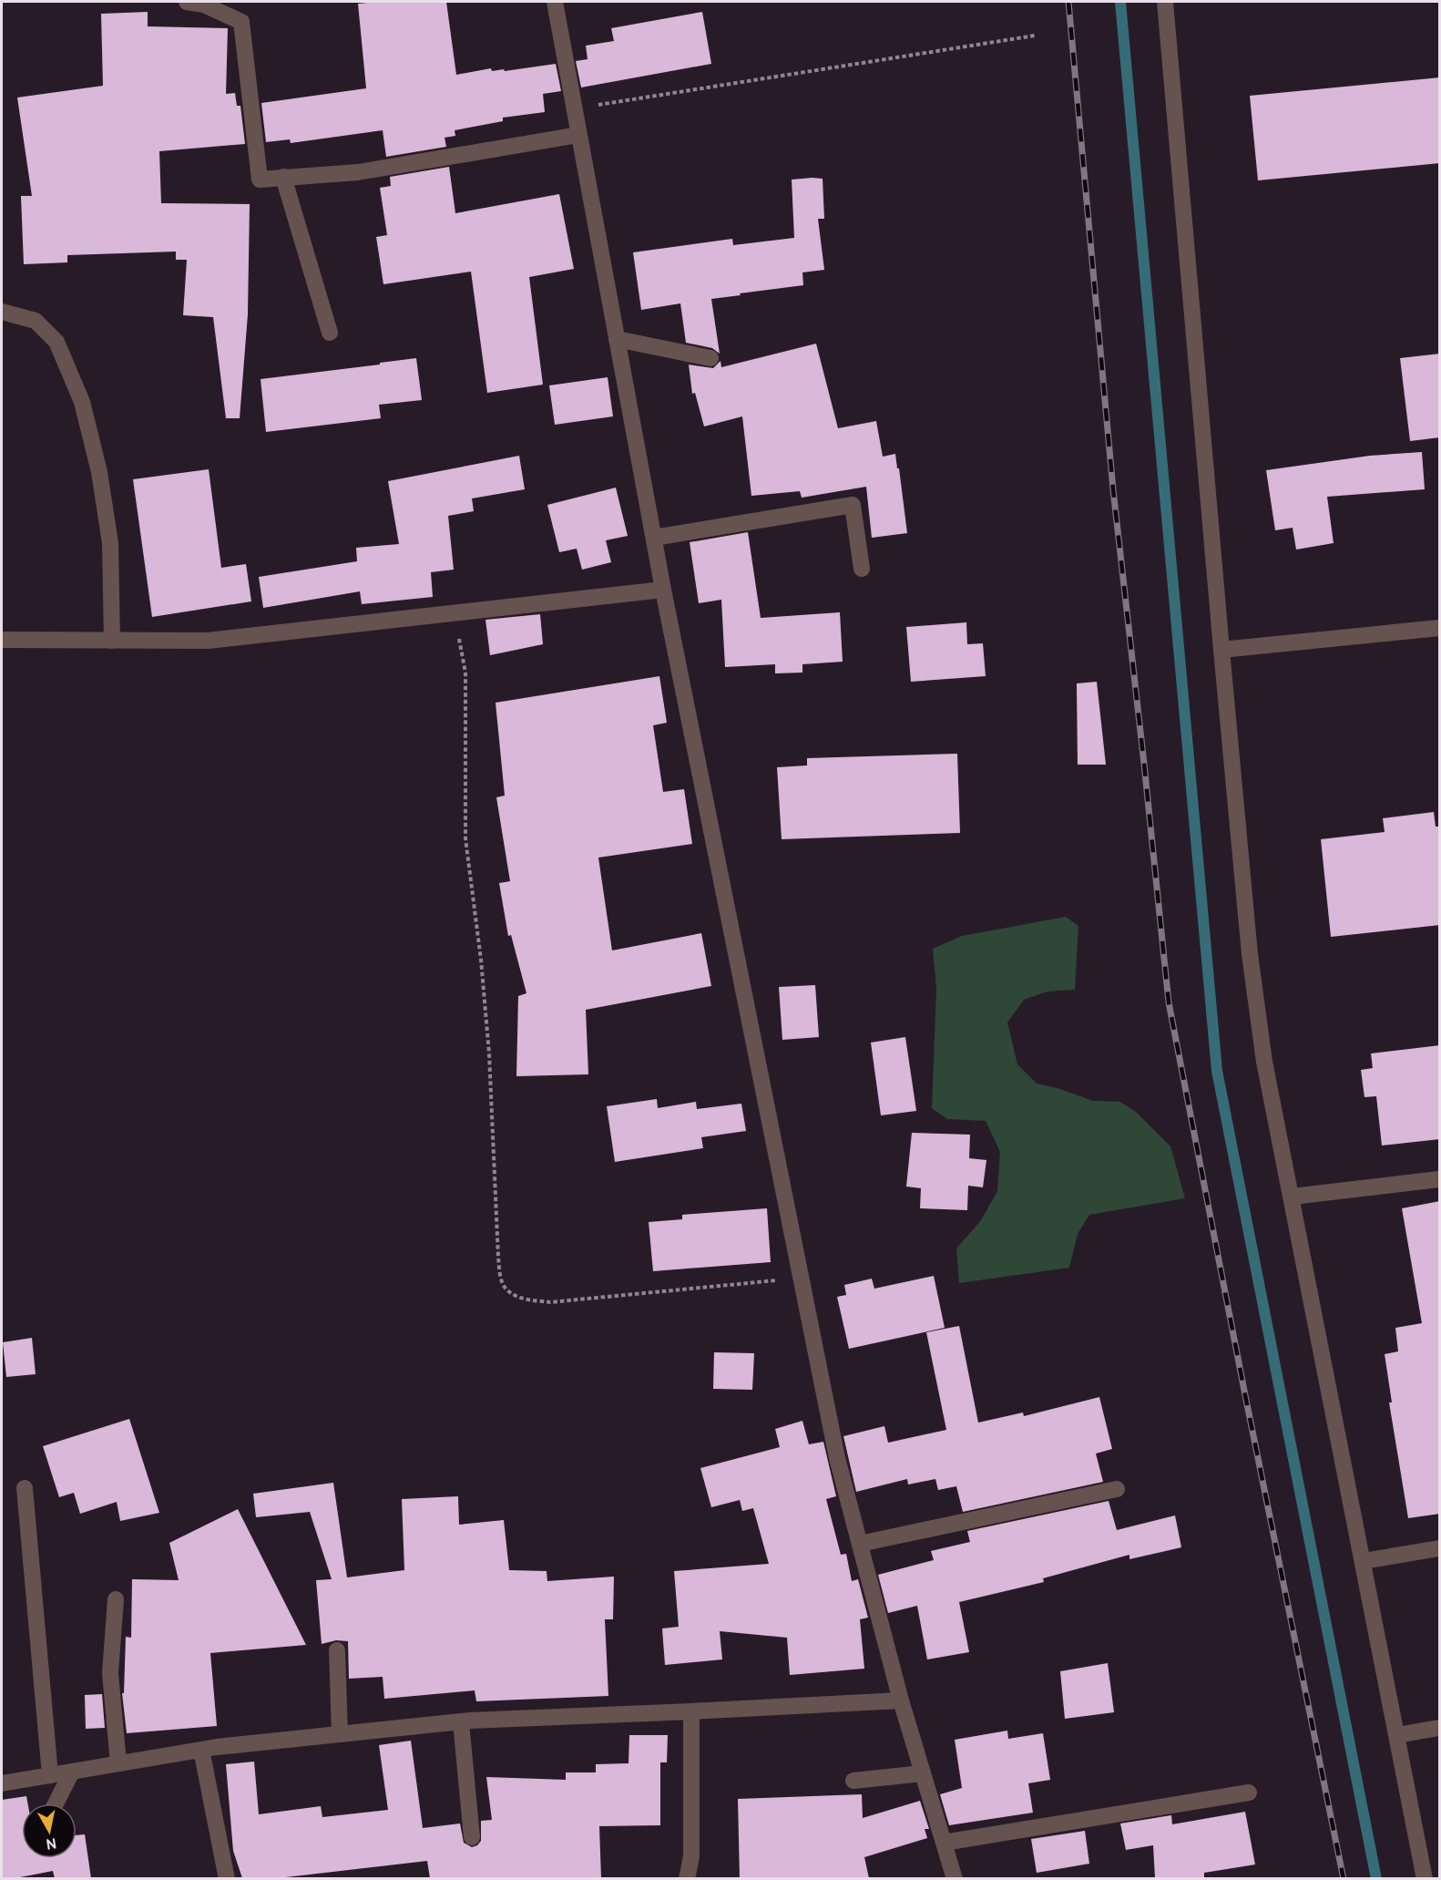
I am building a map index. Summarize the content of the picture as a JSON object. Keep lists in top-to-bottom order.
{
  "north": "bottom"
}
